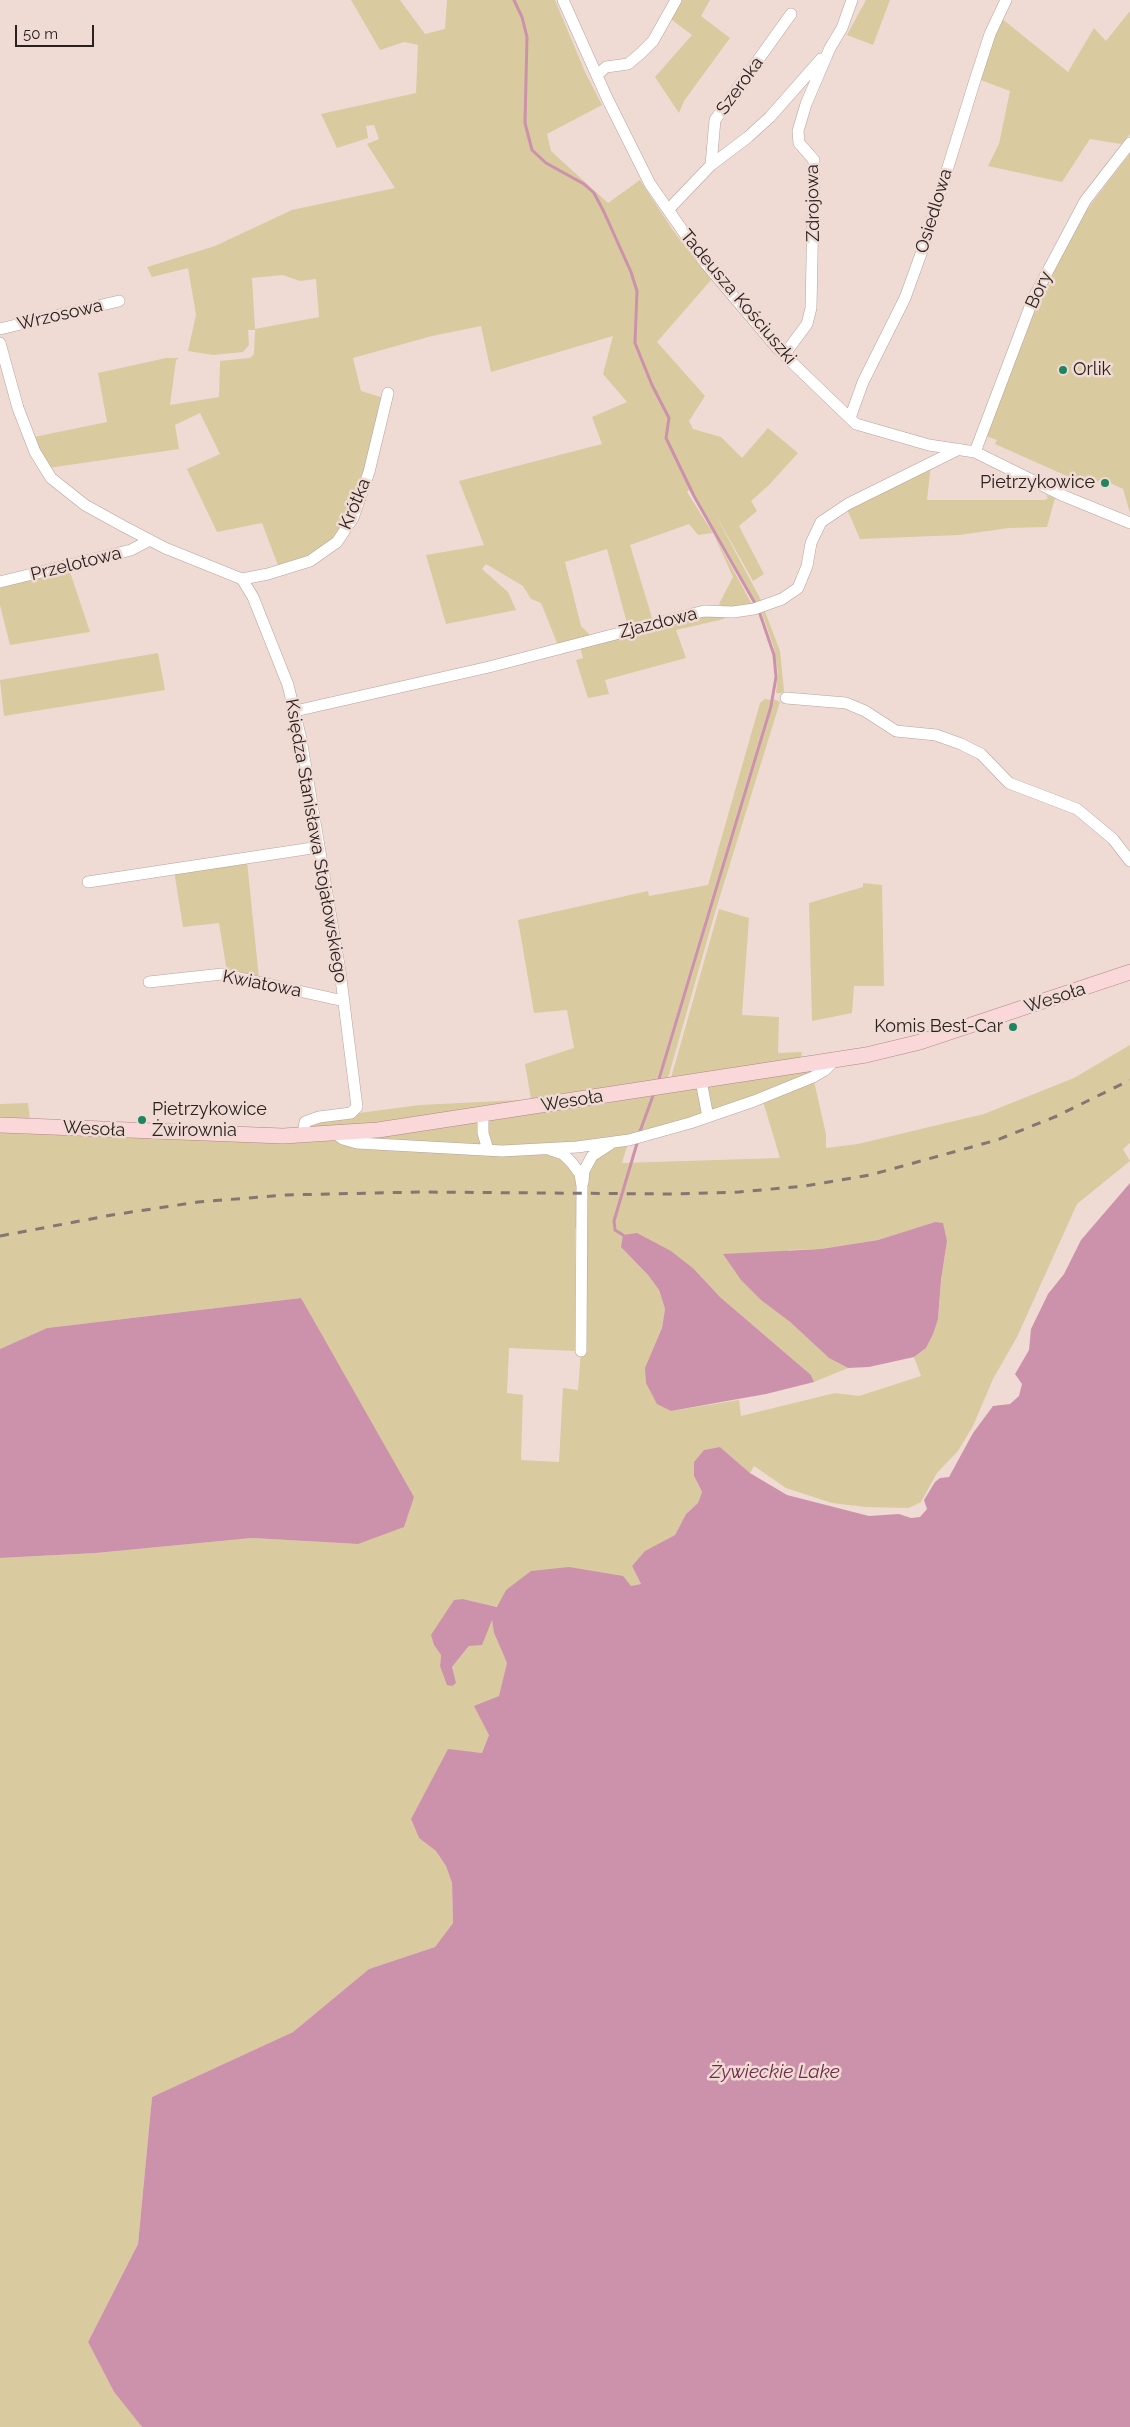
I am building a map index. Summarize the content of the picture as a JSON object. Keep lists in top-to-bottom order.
{
  "streets": {
    "main road": ["Wesoła"],
    "street": [
      "Szeroka",
      "Zdrojowa",
      "Osiedlowa",
      "Bory",
      "Tadeusza Kościuszki",
      "Wrzosowa",
      "Krótka",
      "Przelotowa",
      "Zjazdowa",
      "Księdza Stanisława Stojałowskiego",
      "Kwiatowa"
    ]
  },
  "crossings": [
    ["Zdrojowa", "Tadeusza Kościuszki"],
    ["Osiedlowa", "Tadeusza Kościuszki"],
    ["Bory", "Tadeusza Kościuszki"],
    ["Tadeusza Kościuszki", "Zjazdowa"],
    ["Krótka", "Księdza Stanisława Stojałowskiego"],
    ["Zjazdowa", "Księdza Stanisława Stojałowskiego"],
    ["Księdza Stanisława Stojałowskiego", "Kwiatowa"],
    ["Księdza Stanisława Stojałowskiego", "Wesoła"]
  ],
  "water": ["Żywieckie Lake"],
  "places": [
    "Orlik",
    "Pietrzykowice",
    "Komis Best-Car",
    "Pietrzykowice Żwirownia"
  ],
  "scale_bar": "50 m"
}
